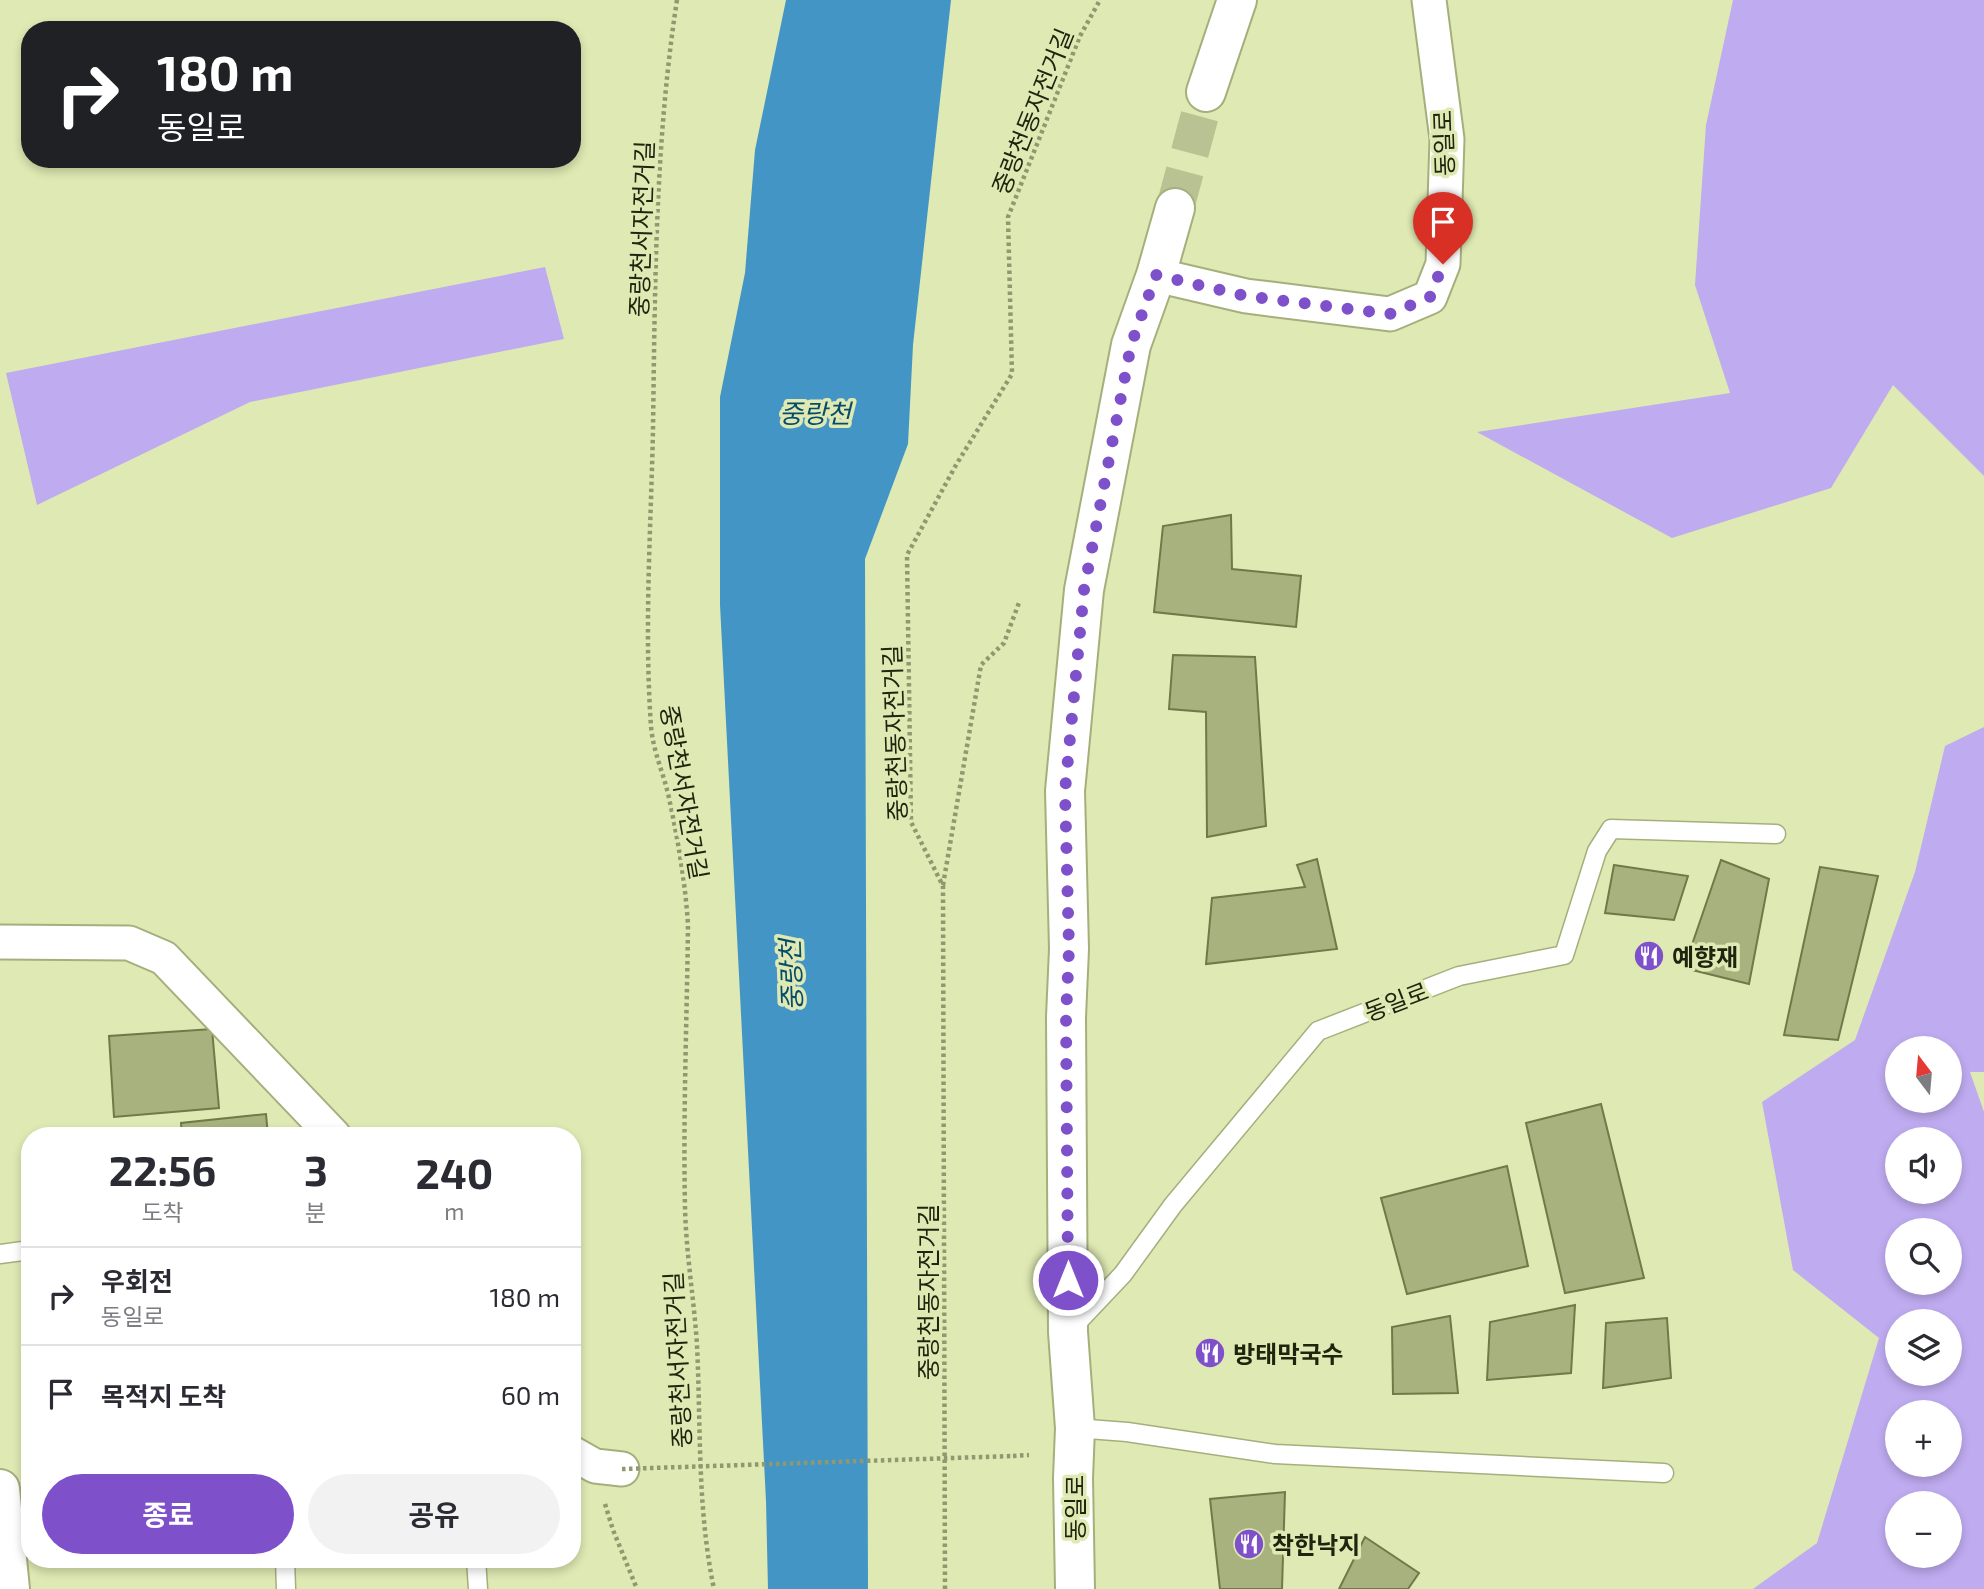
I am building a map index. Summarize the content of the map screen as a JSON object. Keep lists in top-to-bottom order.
{
  "streets": {
    "street": ["동일로"],
    "path": ["중랑천동자전거길", "중랑천서자전거길"]
  },
  "water": ["중랑천"],
  "places": {
    "restaurant": ["예향재", "방태막국수", "착한낙지"]
  },
  "north": "top",
  "page": {
    "turn": ["180 m", "동일로"],
    "map_buttons": ["+", "−"],
    "eta": [
      "22:56",
      "도착",
      "3",
      "분",
      "240",
      "m"
    ],
    "list": [
      {
        "name": "우회전",
        "note": "동일로",
        "value": "180 m"
      },
      {
        "name": "목적지 도착",
        "value": "60 m"
      }
    ],
    "buttons": ["종료", "공유"]
  }
}
